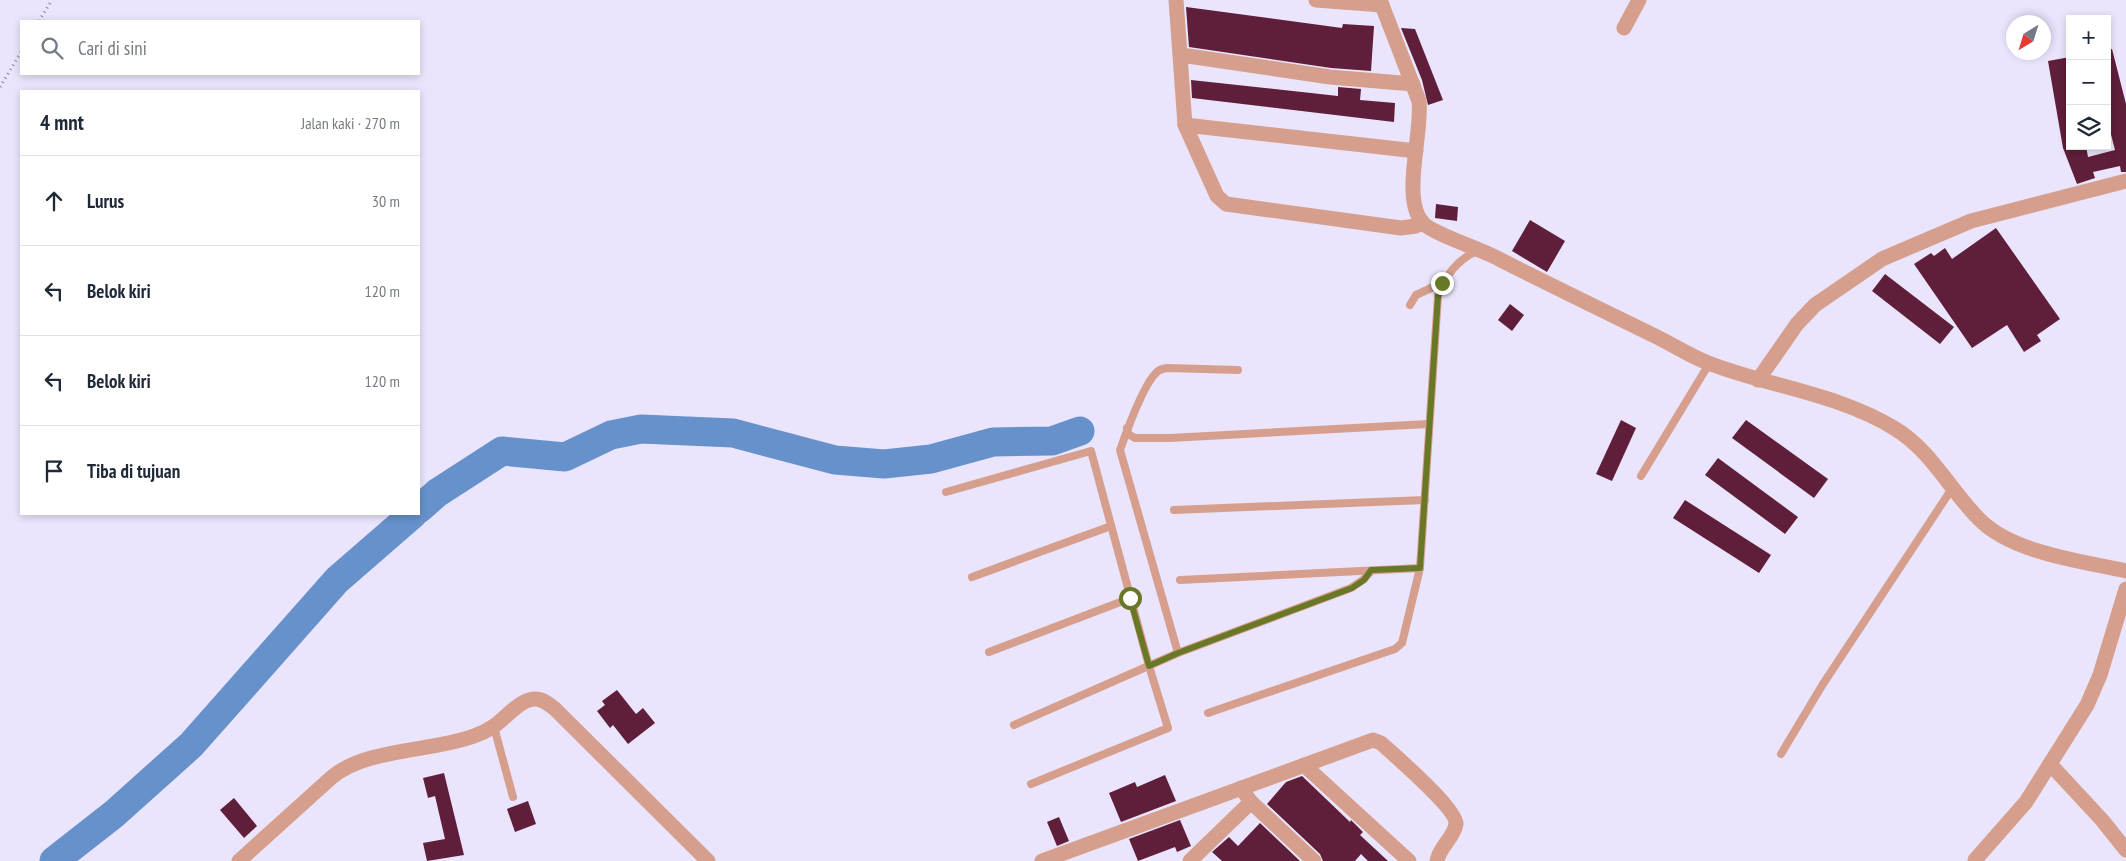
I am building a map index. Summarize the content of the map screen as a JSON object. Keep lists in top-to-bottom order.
{
  "north": "bottom left",
  "page": {
    "map_buttons": ["+", "−"],
    "search": "Cari di sini",
    "heading": ["4 mnt", "Jalan kaki · 270 m"],
    "list": [
      ["Lurus", "30 m"],
      ["Belok kiri", "120 m"],
      ["Belok kiri", "120 m"],
      "Tiba di tujuan"
    ]
  }
}
